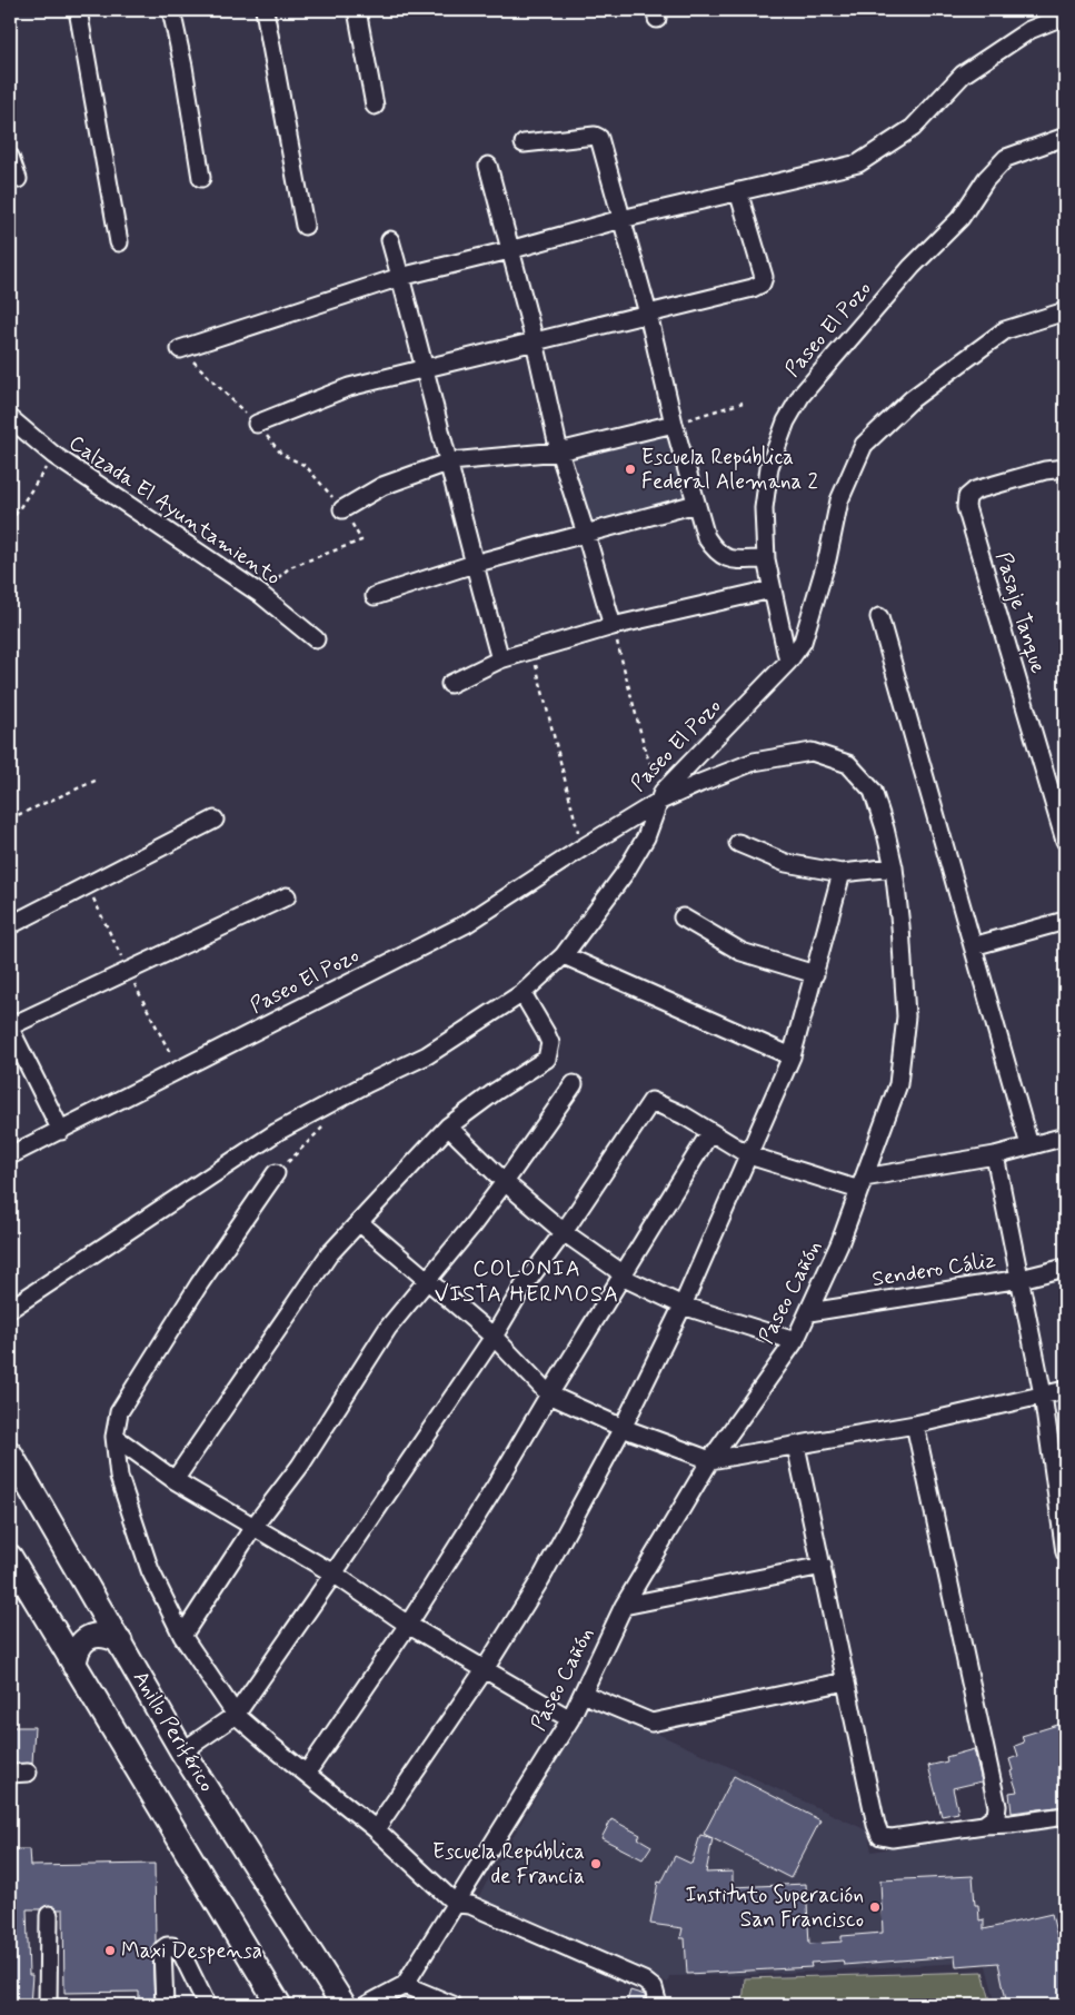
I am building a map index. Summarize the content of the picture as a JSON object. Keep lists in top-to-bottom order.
{
  "streets": {
    "highway": ["Anillo Periférico"],
    "street": [
      "Paseo El Pozo",
      "Calzada El Ayuntamiento",
      "Pasaje Tanque",
      "Sendero Cáliz",
      "Paseo Cañón"
    ]
  },
  "crossings": [
    ["Paseo El Pozo", "Paseo Cañón"],
    ["Sendero Cáliz", "Paseo Cañón"]
  ],
  "districts": ["COLONIA VISTA HERMOSA"],
  "places": [
    "Escuela República Federal Alemana 2",
    "Escuela República de Francia",
    "Instituto Superación San Francisco",
    "Maxi Despensa"
  ]
}
